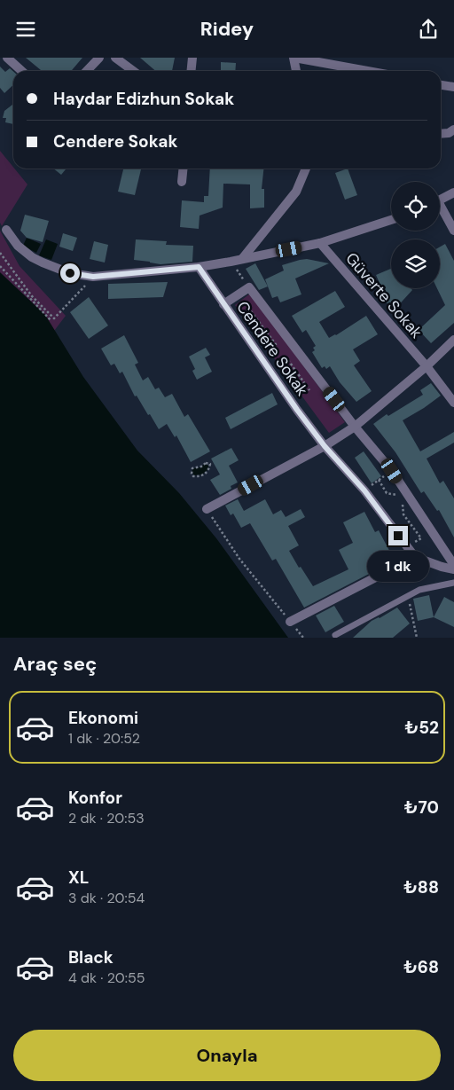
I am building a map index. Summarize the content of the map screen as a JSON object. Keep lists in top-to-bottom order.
{
  "streets": {
    "street": ["Güverte Sokak", "Cendere Sokak"]
  },
  "page": {
    "header": "Ridey",
    "banner": ["Haydar Edizhun Sokak", "Cendere Sokak"],
    "bubble": "1 dk",
    "heading": "Araç seç",
    "list": [
      {
        "name": "Ekonomi",
        "note": "1 dk · 20:52",
        "value": "₺52"
      },
      {
        "name": "Konfor",
        "note": "2 dk · 20:53",
        "value": "₺70"
      },
      {
        "name": "XL",
        "note": "3 dk · 20:54",
        "value": "₺88"
      },
      {
        "name": "Black",
        "note": "4 dk · 20:55",
        "value": "₺68"
      }
    ],
    "buttons": "Onayla"
  }
}
